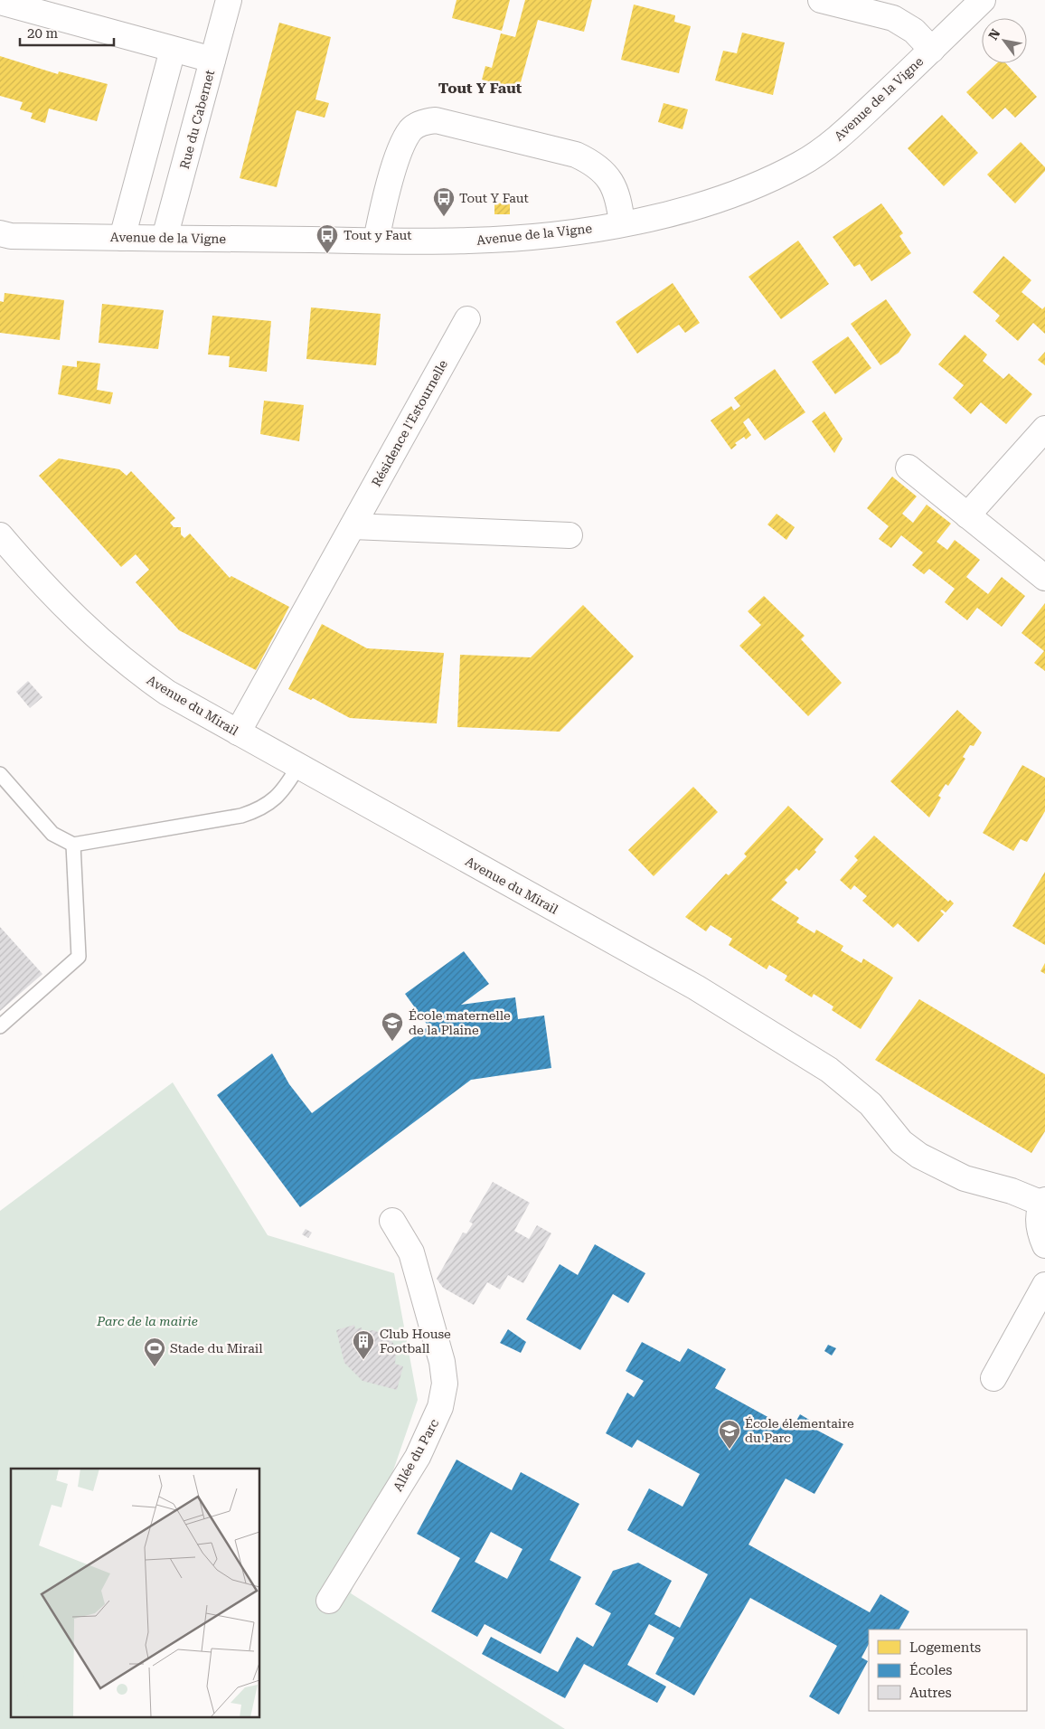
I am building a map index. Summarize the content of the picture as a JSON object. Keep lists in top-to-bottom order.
{
  "streets": {
    "street": [
      "Avenue de la Vigne",
      "Rue du Cabernet",
      "Résidence l'Estournelle",
      "Avenue du Mirail",
      "Allée du Parc"
    ]
  },
  "crossings": [
    ["Avenue de la Vigne", "Rue du Cabernet"],
    ["Résidence l'Estournelle", "Avenue du Mirail"]
  ],
  "districts": ["Tout Y Faut"],
  "parks": ["Parc de la mairie"],
  "places": {
    "bus stop": ["Tout Y Faut", "Tout y Faut"],
    "school or university": ["École maternelle de la Plaine", "École élementaire du Parc"],
    "building": ["Club House Football"],
    "sports": ["Stade du Mirail"]
  },
  "legend": ["Logements", "Écoles", "Autres"],
  "scale_bar": "20 m",
  "north": "top left"
}
